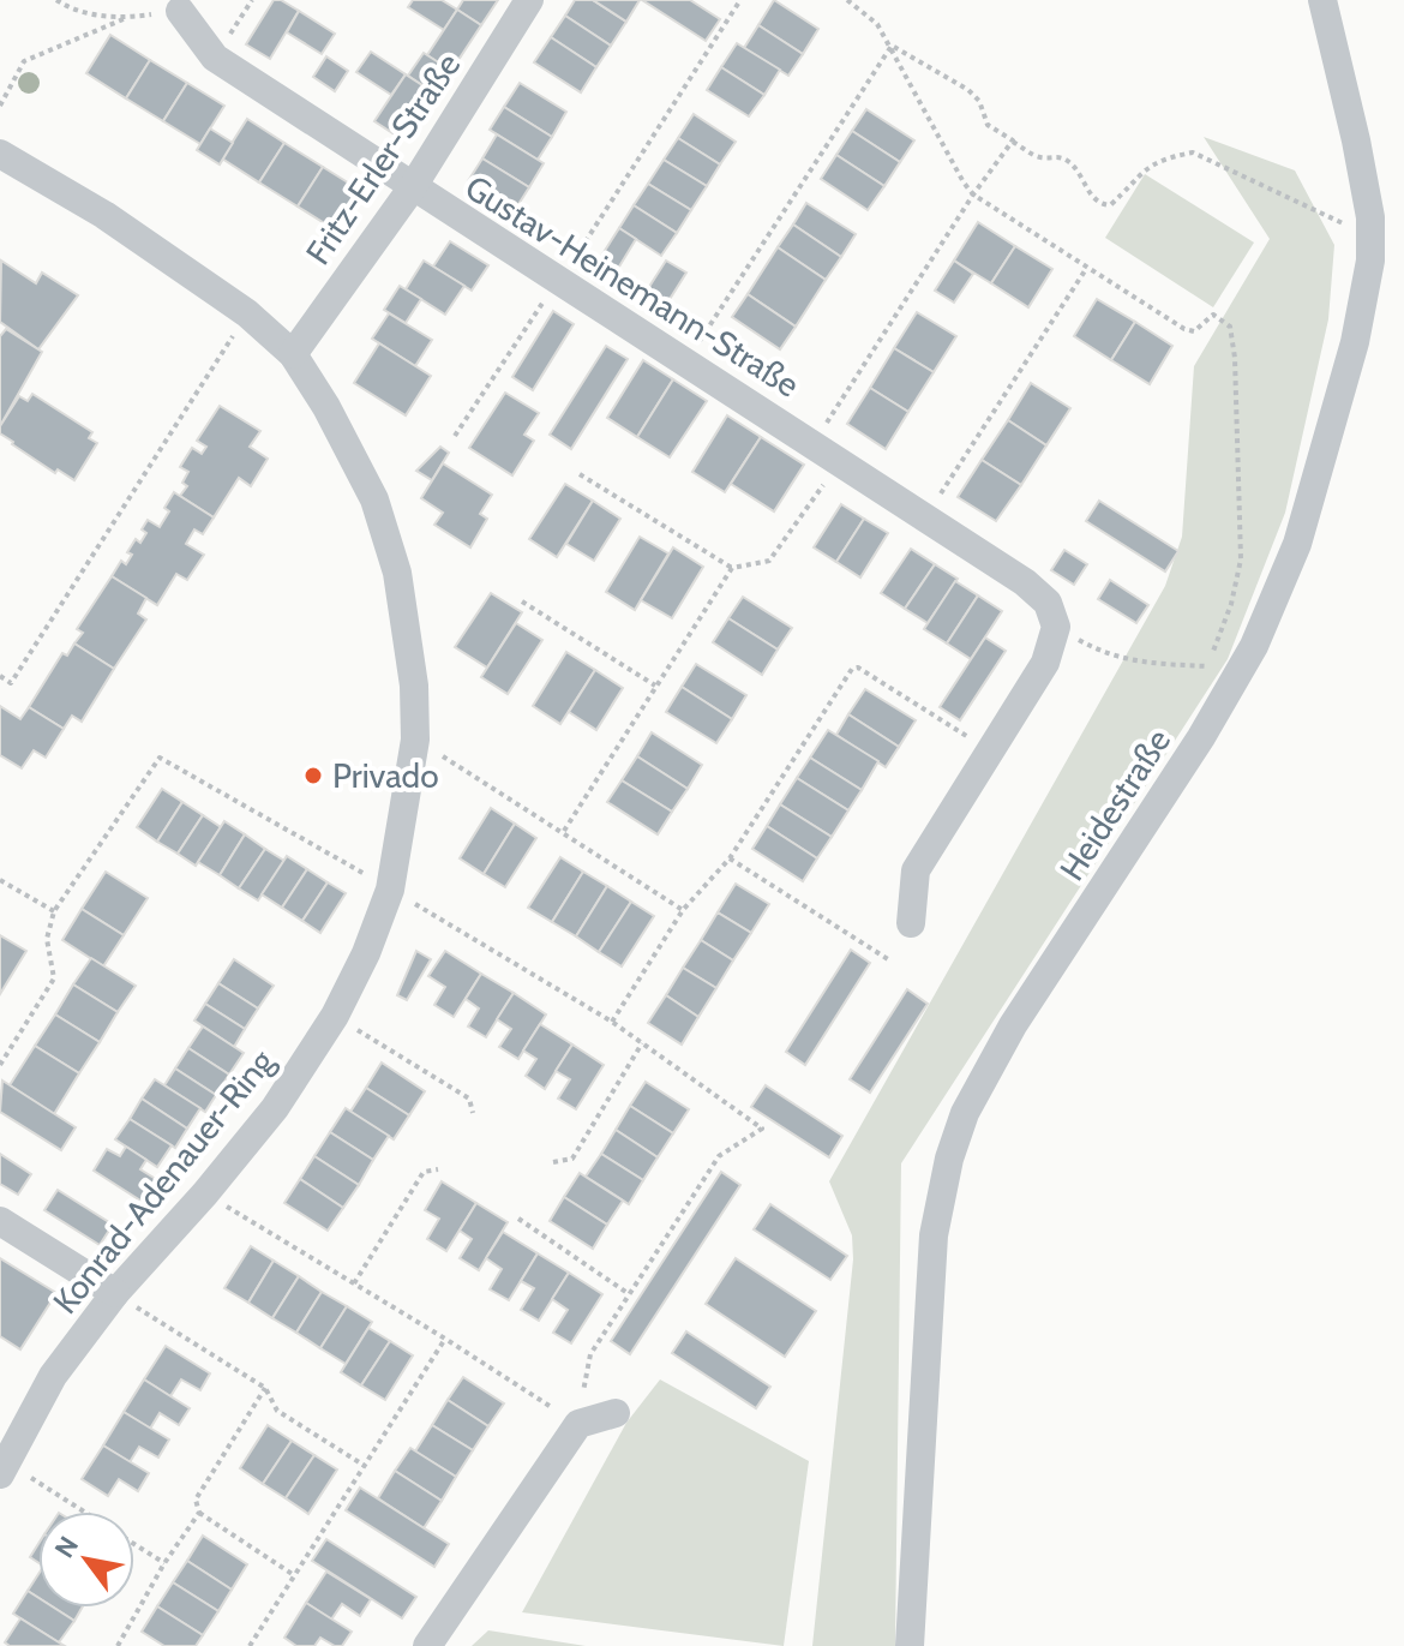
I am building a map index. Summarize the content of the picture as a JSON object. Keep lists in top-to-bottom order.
{
  "streets": {
    "street": [
      "Fritz-Erler-Straße",
      "Gustav-Heinemann-Straße",
      "Heidestraße",
      "Konrad-Adenauer-Ring"
    ]
  },
  "crossings": [
    ["Fritz-Erler-Straße", "Gustav-Heinemann-Straße"],
    ["Fritz-Erler-Straße", "Konrad-Adenauer-Ring"]
  ],
  "places": ["Privado"],
  "north": "top left"
}
